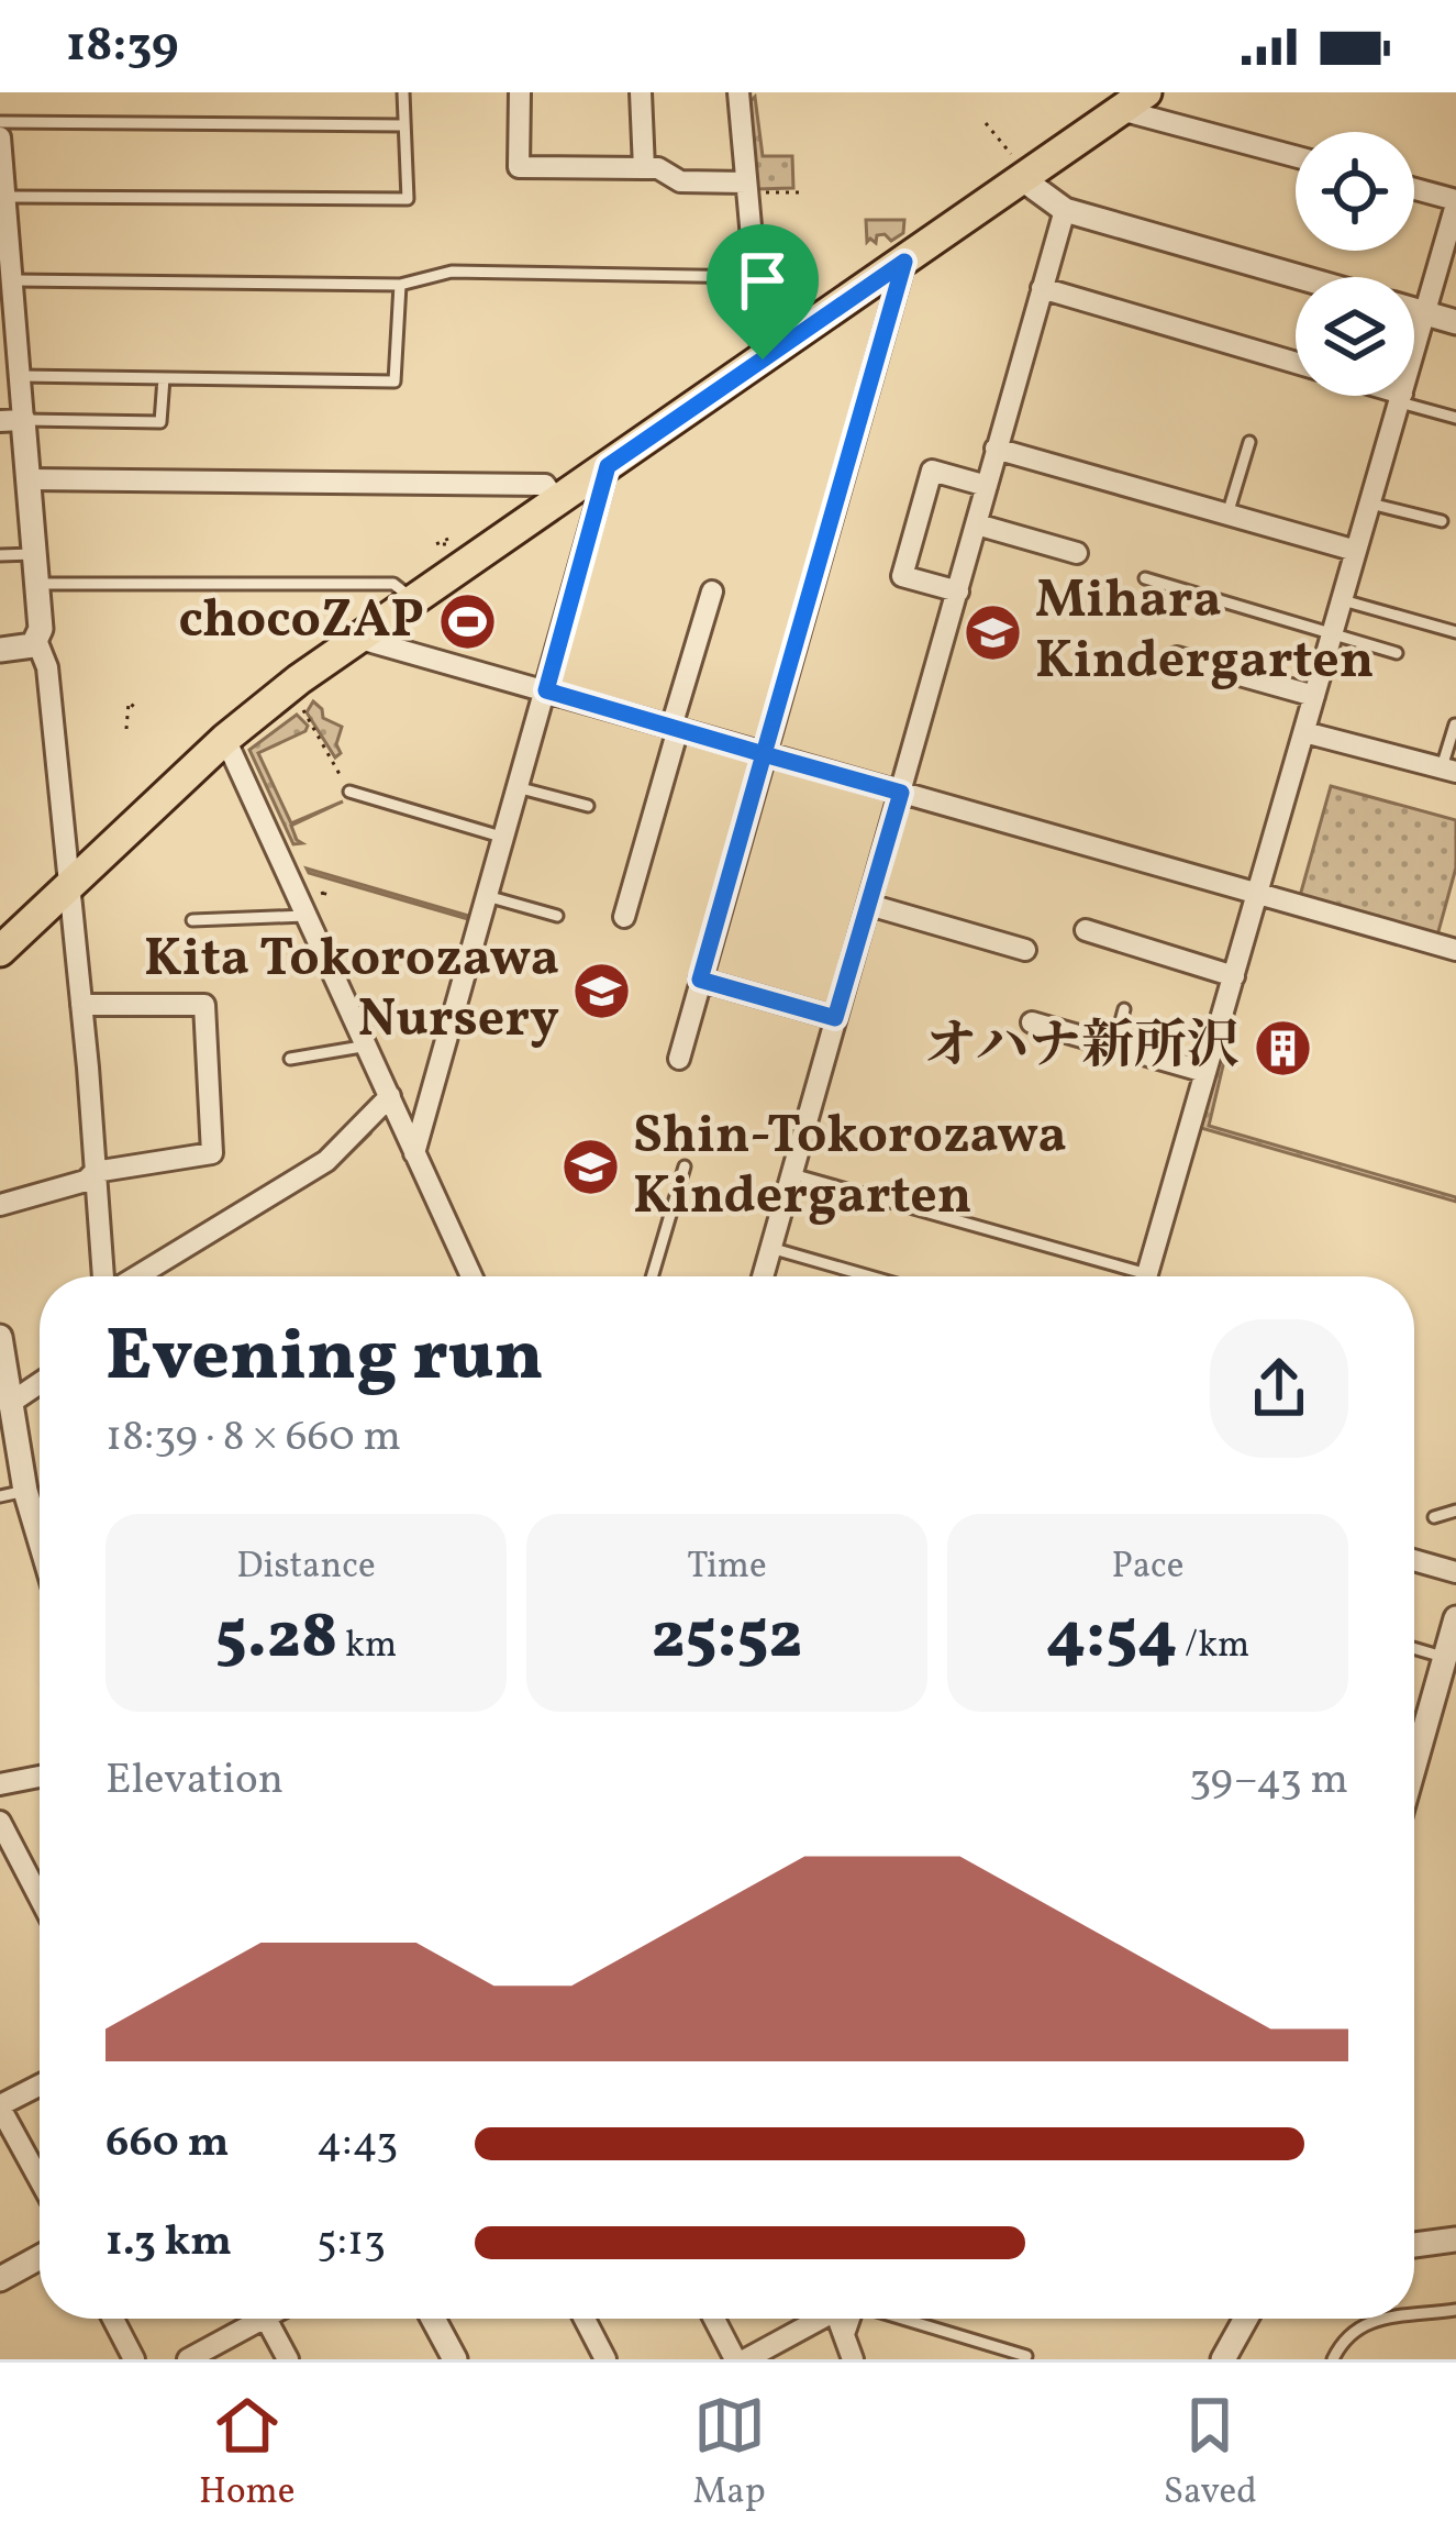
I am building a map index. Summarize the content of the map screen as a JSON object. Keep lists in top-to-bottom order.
{
  "places": {
    "sports": ["chocoZAP"],
    "school or university": ["Mihara Kindergarten", "Kita Tokorozawa Nursery", "Shin-Tokorozawa Kindergarten"],
    "building": ["オハナ新所沢"]
  },
  "page": {
    "status": "18:39",
    "heading": ["Evening run", "18:39 · 8 × 660 m"],
    "stats": [
      ["Distance", "5.28 km"],
      ["Time", "25:52"],
      ["Pace", "4:54 /km"]
    ],
    "chart": ["Elevation", "39–43 m"],
    "list": [
      {
        "name": "660 m",
        "note": "4:43"
      },
      {
        "name": "1.3 km",
        "note": "5:13"
      }
    ],
    "tabs": ["Home", "Map", "Saved"]
  }
}
